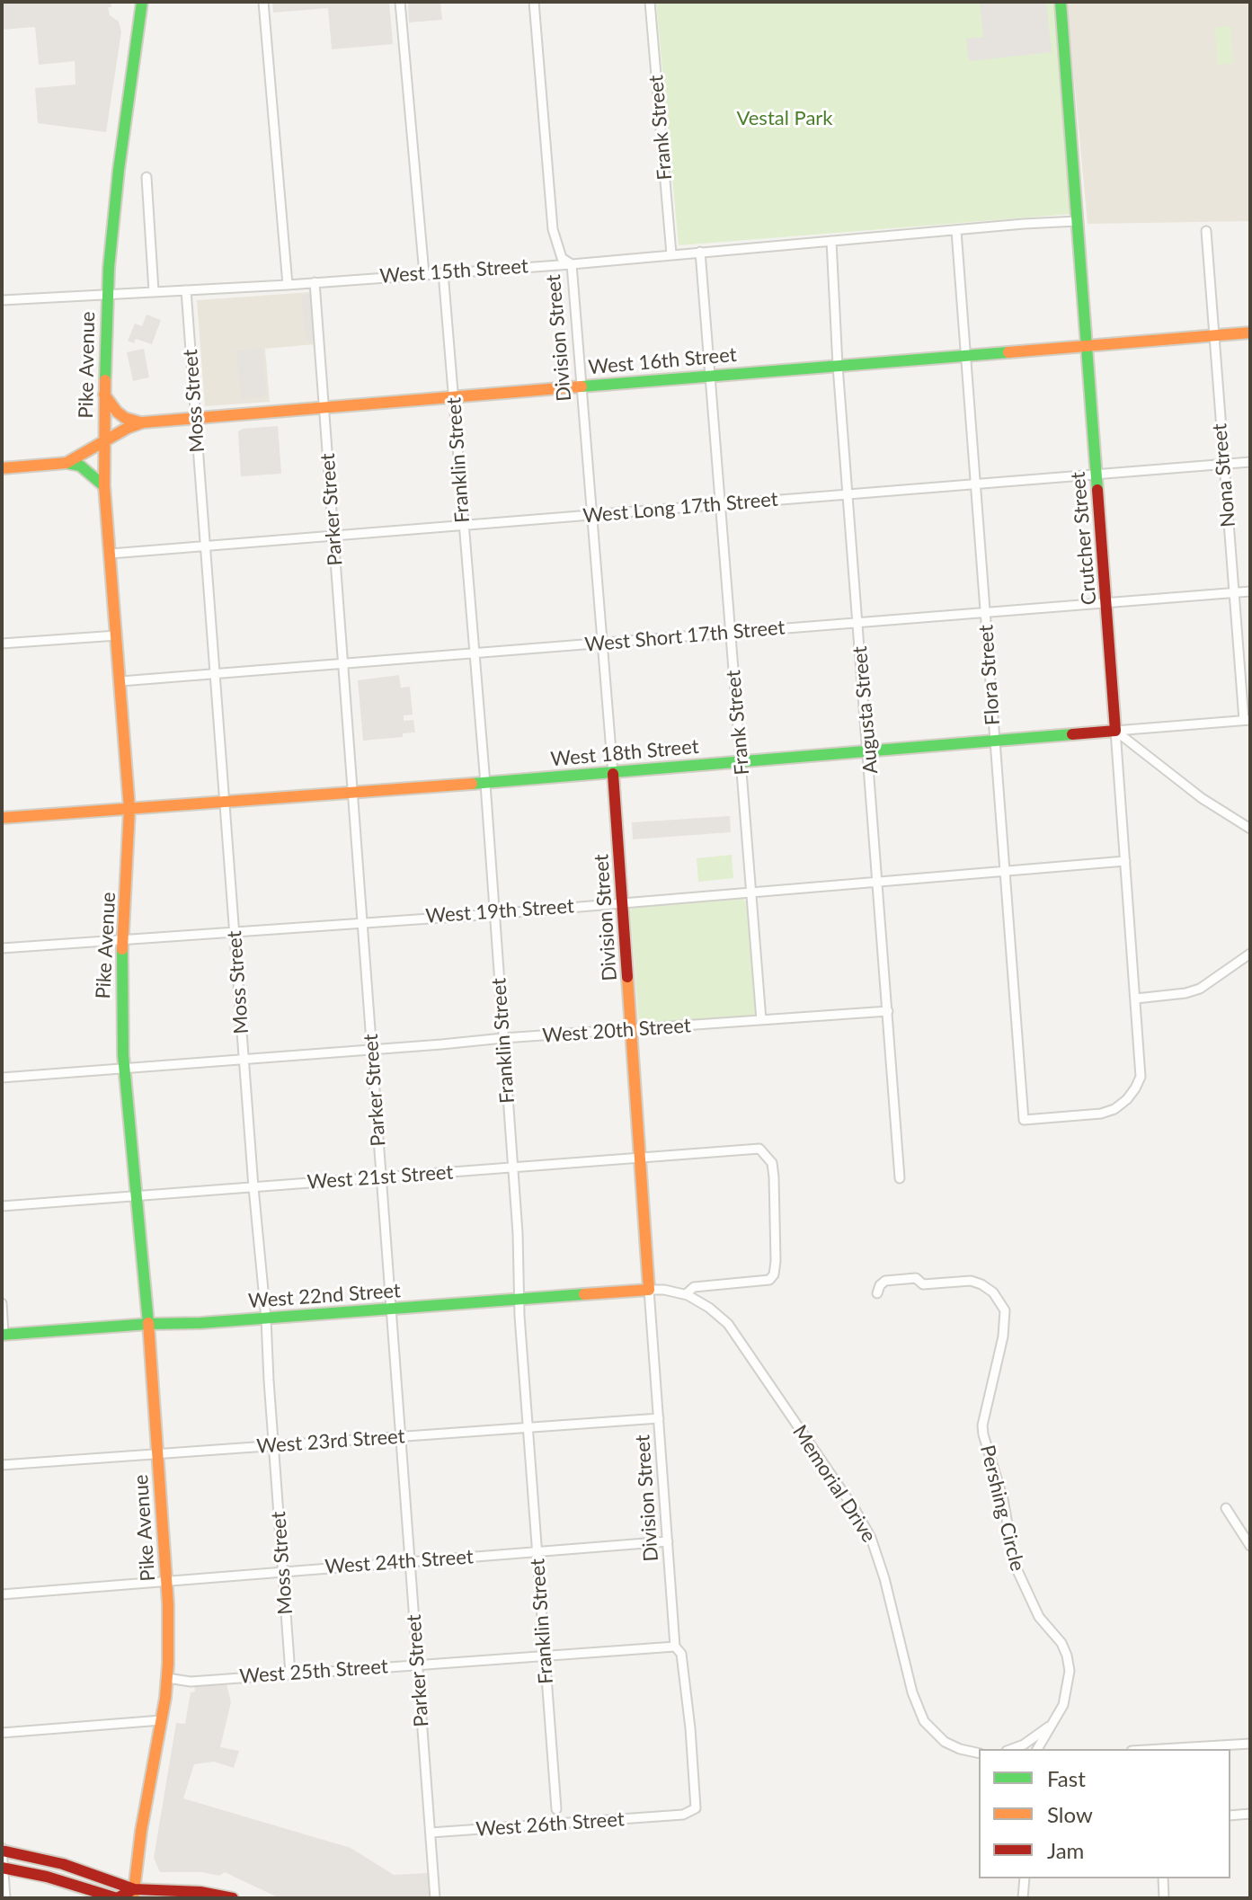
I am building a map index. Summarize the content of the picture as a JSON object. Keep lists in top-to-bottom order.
{
  "streets": {
    "street": [
      "Frank Street",
      "West 15th Street",
      "Division Street",
      "West 16th Street",
      "Pike Avenue",
      "Moss Street",
      "Franklin Street",
      "Nona Street",
      "West Long 17th Street",
      "Parker Street",
      "Crutcher Street",
      "West Short 17th Street",
      "Flora Street",
      "Augusta Street",
      "West 18th Street",
      "West 19th Street",
      "West 20th Street",
      "West 21st Street",
      "West 22nd Street",
      "West 23rd Street",
      "Memorial Drive",
      "Pershing Circle",
      "West 24th Street",
      "West 25th Street",
      "West 26th Street"
    ]
  },
  "crossings": [
    ["Frank Street", "West 15th Street"],
    ["Frank Street", "West 16th Street"],
    ["Frank Street", "West Long 17th Street"],
    ["Frank Street", "West Short 17th Street"],
    ["Frank Street", "West 18th Street"],
    ["Frank Street", "West 19th Street"],
    ["Frank Street", "West 20th Street"],
    ["West 15th Street", "Division Street"],
    ["West 15th Street", "Pike Avenue"],
    ["West 15th Street", "Moss Street"],
    ["West 15th Street", "Franklin Street"],
    ["West 15th Street", "Parker Street"],
    ["West 15th Street", "Crutcher Street"],
    ["West 15th Street", "Flora Street"],
    ["West 15th Street", "Augusta Street"],
    ["Division Street", "West 16th Street"],
    ["Division Street", "West Long 17th Street"],
    ["Division Street", "West Short 17th Street"],
    ["Division Street", "West 18th Street"],
    ["Division Street", "West 19th Street"],
    ["Division Street", "West 20th Street"],
    ["Division Street", "West 21st Street"],
    ["Division Street", "West 22nd Street"],
    ["Division Street", "West 23rd Street"],
    ["Division Street", "Memorial Drive"],
    ["Division Street", "West 24th Street"],
    ["Division Street", "West 25th Street"],
    ["Division Street", "West 26th Street"],
    ["West 16th Street", "Pike Avenue"],
    ["West 16th Street", "Moss Street"],
    ["West 16th Street", "Franklin Street"],
    ["West 16th Street", "Nona Street"],
    ["West 16th Street", "Parker Street"],
    ["West 16th Street", "Crutcher Street"],
    ["West 16th Street", "Flora Street"],
    ["West 16th Street", "Augusta Street"],
    ["Pike Avenue", "West Long 17th Street"],
    ["Pike Avenue", "West Short 17th Street"],
    ["Pike Avenue", "West 18th Street"],
    ["Pike Avenue", "West 19th Street"],
    ["Pike Avenue", "West 20th Street"],
    ["Pike Avenue", "West 21st Street"],
    ["Pike Avenue", "West 22nd Street"],
    ["Pike Avenue", "West 23rd Street"],
    ["Pike Avenue", "West 24th Street"],
    ["Pike Avenue", "West 25th Street"],
    ["Moss Street", "West Long 17th Street"],
    ["Moss Street", "West Short 17th Street"],
    ["Moss Street", "West 18th Street"],
    ["Moss Street", "West 19th Street"],
    ["Moss Street", "West 20th Street"],
    ["Moss Street", "West 21st Street"],
    ["Moss Street", "West 22nd Street"],
    ["Moss Street", "West 23rd Street"],
    ["Moss Street", "West 24th Street"],
    ["Moss Street", "West 25th Street"],
    ["Franklin Street", "West Long 17th Street"],
    ["Franklin Street", "West Short 17th Street"],
    ["Franklin Street", "West 18th Street"],
    ["Franklin Street", "West 19th Street"],
    ["Franklin Street", "West 20th Street"],
    ["Franklin Street", "West 21st Street"],
    ["Franklin Street", "West 22nd Street"],
    ["Franklin Street", "West 23rd Street"],
    ["Franklin Street", "West 24th Street"],
    ["Franklin Street", "West 25th Street"],
    ["Nona Street", "West Long 17th Street"],
    ["Nona Street", "West Short 17th Street"],
    ["Nona Street", "West 18th Street"],
    ["West Long 17th Street", "Parker Street"],
    ["West Long 17th Street", "Crutcher Street"],
    ["West Long 17th Street", "Flora Street"],
    ["West Long 17th Street", "Augusta Street"],
    ["Parker Street", "West Short 17th Street"],
    ["Parker Street", "West 18th Street"],
    ["Parker Street", "West 19th Street"],
    ["Parker Street", "West 20th Street"],
    ["Parker Street", "West 21st Street"],
    ["Parker Street", "West 22nd Street"],
    ["Parker Street", "West 23rd Street"],
    ["Parker Street", "West 24th Street"],
    ["Parker Street", "West 25th Street"],
    ["Parker Street", "West 26th Street"],
    ["Crutcher Street", "West Short 17th Street"],
    ["Crutcher Street", "Flora Street"],
    ["Crutcher Street", "West 18th Street"],
    ["Crutcher Street", "West 19th Street"],
    ["West Short 17th Street", "Flora Street"],
    ["West Short 17th Street", "Augusta Street"],
    ["Flora Street", "West 18th Street"],
    ["Flora Street", "West 19th Street"],
    ["Augusta Street", "West 18th Street"],
    ["Augusta Street", "West 19th Street"],
    ["Augusta Street", "West 20th Street"],
    ["West 21st Street", "Memorial Drive"],
    ["West 22nd Street", "Memorial Drive"]
  ],
  "parks": ["Vestal Park"],
  "legend": ["Fast", "Slow", "Jam"]
}
